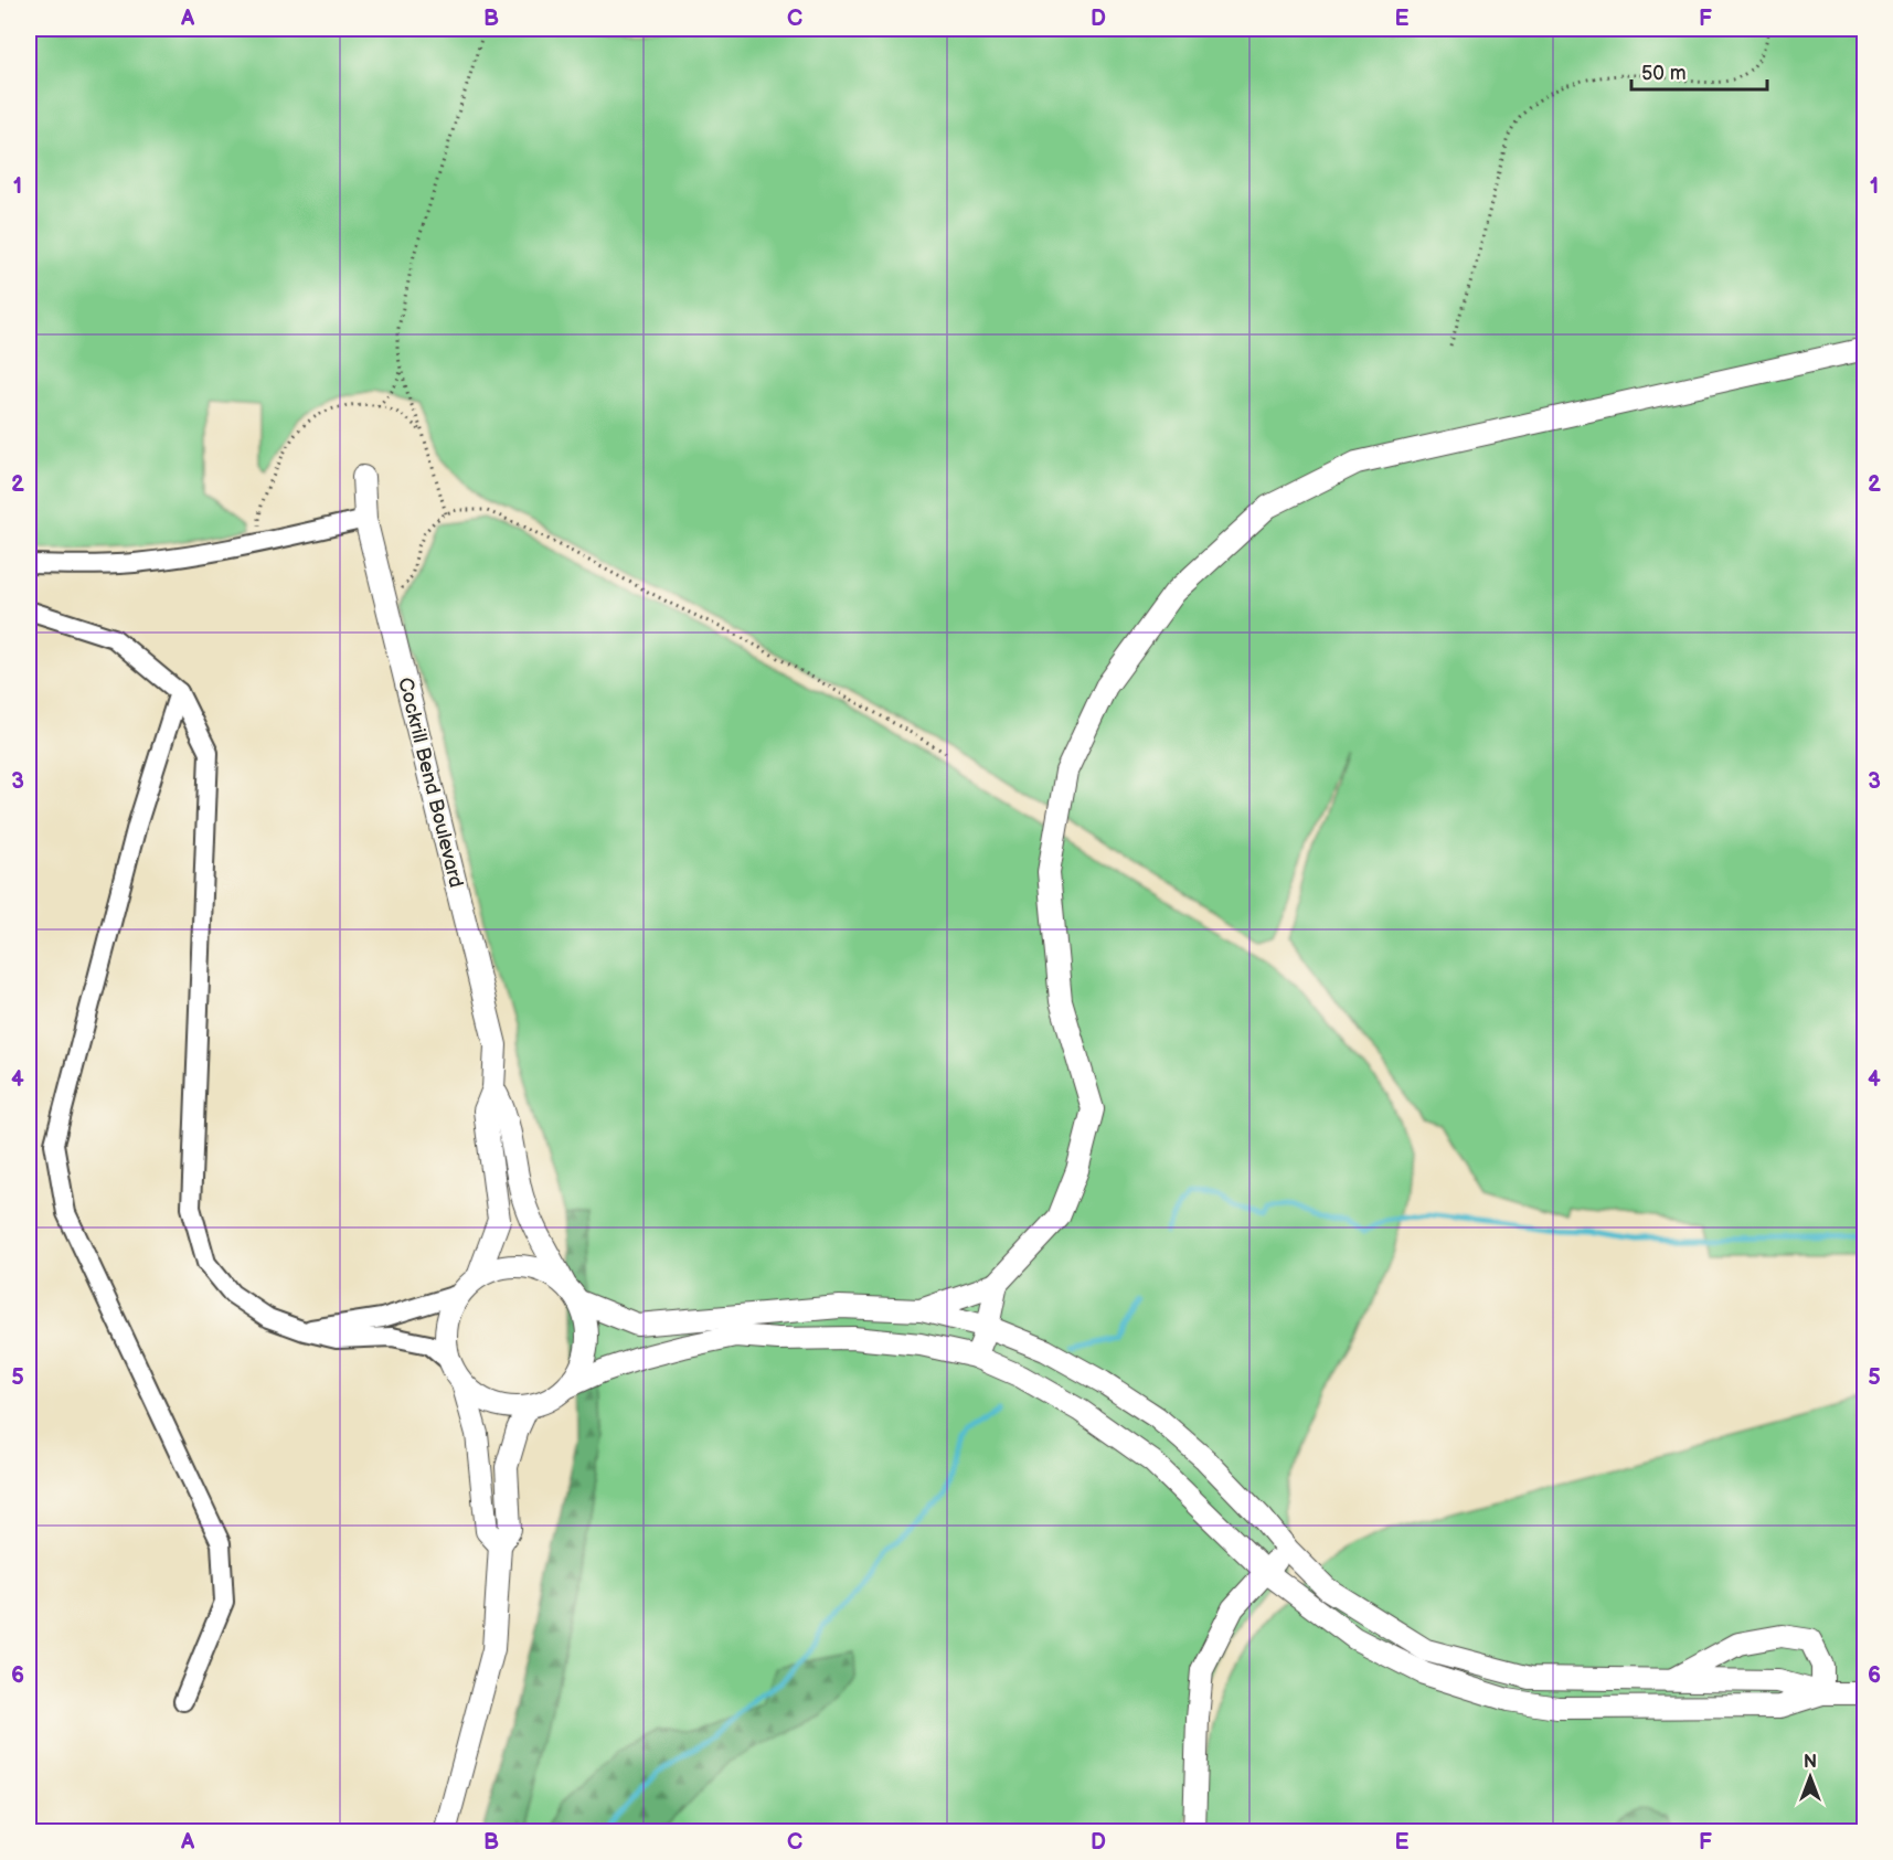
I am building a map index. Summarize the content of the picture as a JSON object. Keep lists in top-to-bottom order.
{
  "streets": {
    "street": ["Cockrill Bend Boulevard"]
  },
  "scale_bar": "50 m",
  "north": "top",
  "grid": {
    "columns": [
      "A",
      "B",
      "C",
      "D",
      "E",
      "F"
    ],
    "rows": [
      "1",
      "2",
      "3",
      "4",
      "5",
      "6"
    ]
  }
}
